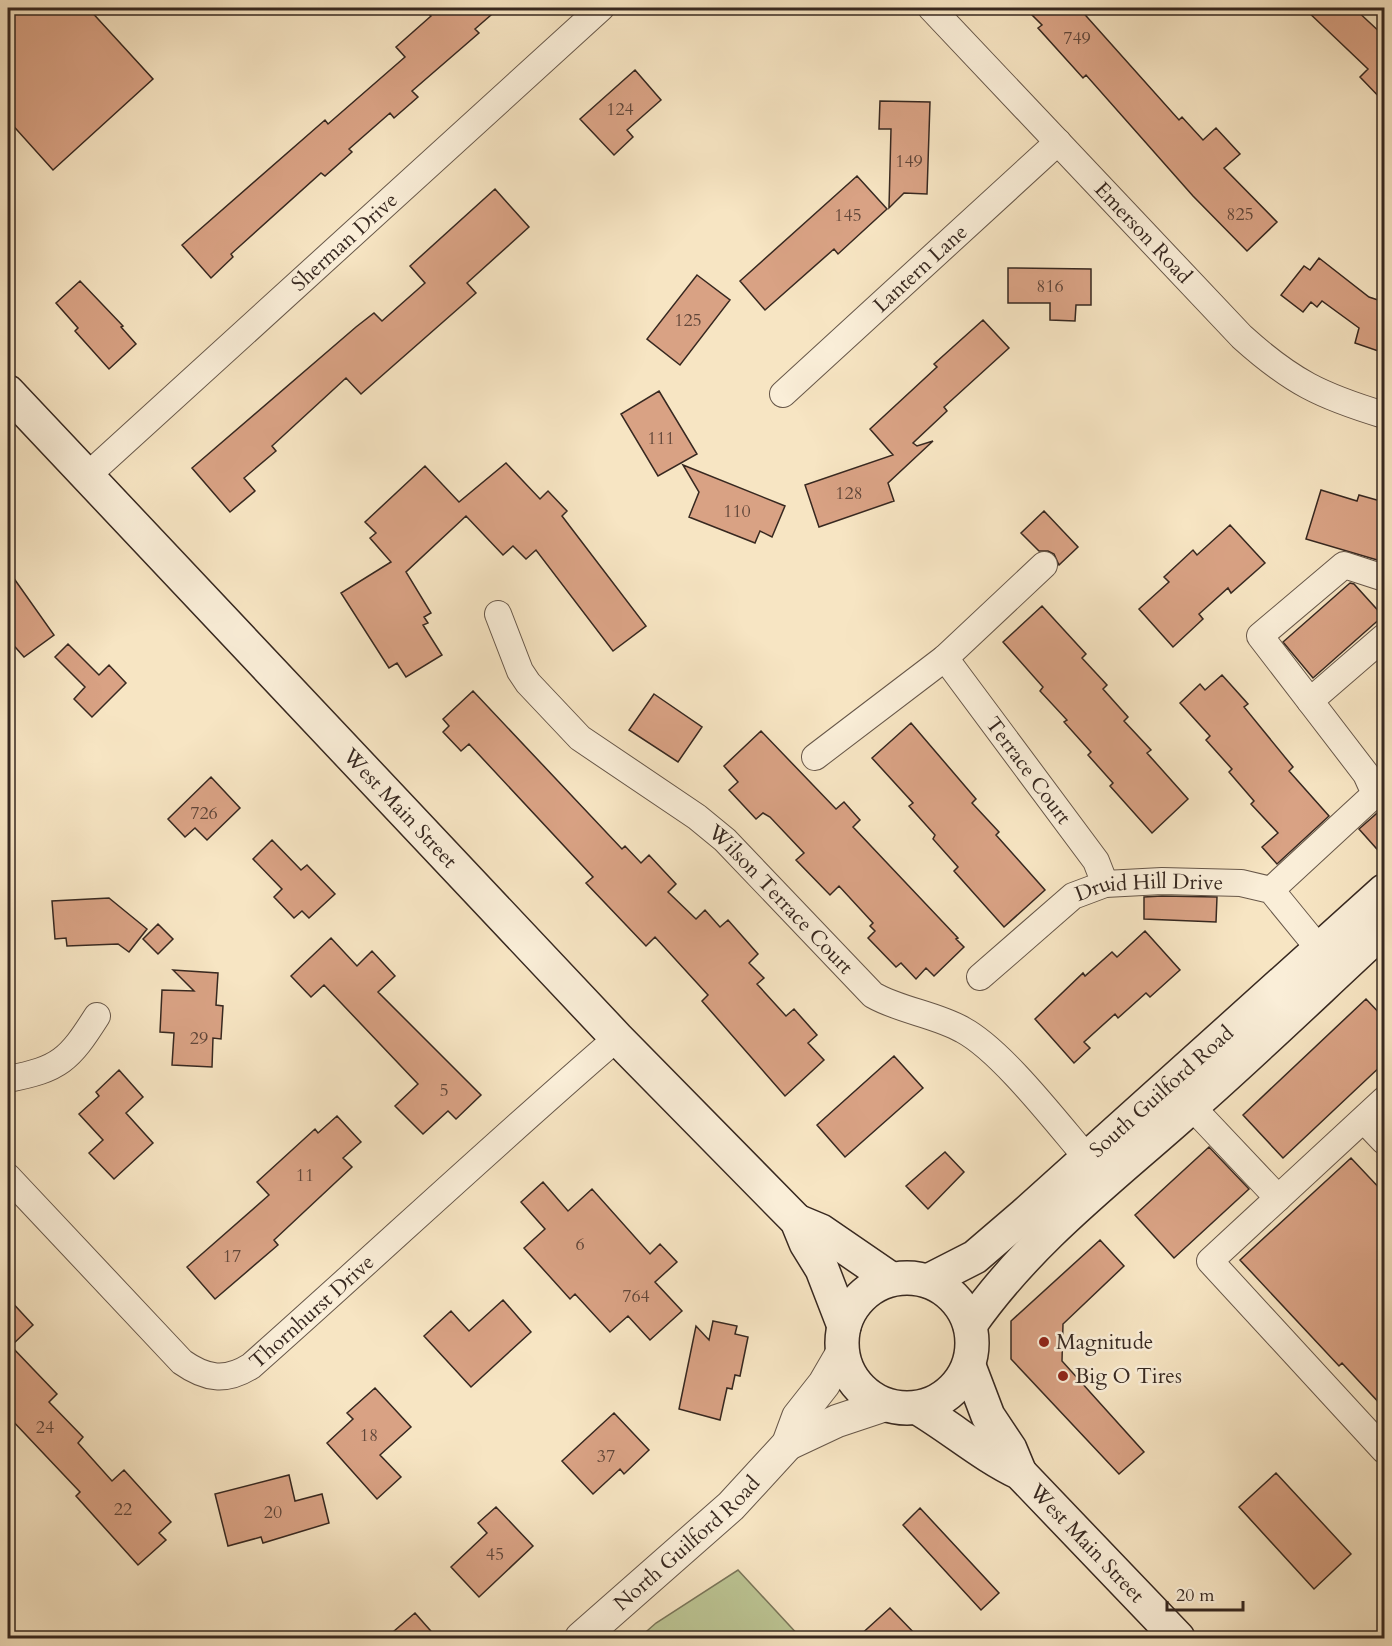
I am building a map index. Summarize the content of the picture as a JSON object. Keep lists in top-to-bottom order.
{
  "streets": {
    "main road": ["West Main Street", "South Guilford Road"],
    "street": [
      "Emerson Road",
      "Sherman Drive",
      "Lantern Lane",
      "Terrace Court",
      "Druid Hill Drive",
      "Wilson Terrace Court",
      "Thornhurst Drive",
      "North Guilford Road"
    ]
  },
  "crossings": [
    ["Emerson Road", "Lantern Lane"],
    ["Sherman Drive", "West Main Street"],
    ["Terrace Court", "Druid Hill Drive"],
    ["West Main Street", "South Guilford Road"],
    ["West Main Street", "Thornhurst Drive"],
    ["West Main Street", "North Guilford Road"],
    ["Wilson Terrace Court", "South Guilford Road"],
    ["South Guilford Road", "North Guilford Road"]
  ],
  "places": ["Magnitude", "Big O Tires"],
  "house_numbers": [
    "749",
    "124",
    "149",
    "825",
    "145",
    "816",
    "125",
    "111",
    "128",
    "110",
    "726",
    "29",
    "5",
    "11",
    "6",
    "17",
    "764",
    "24",
    "18",
    "37",
    "22",
    "20",
    "45"
  ],
  "scale_bar": "20 m"
}
